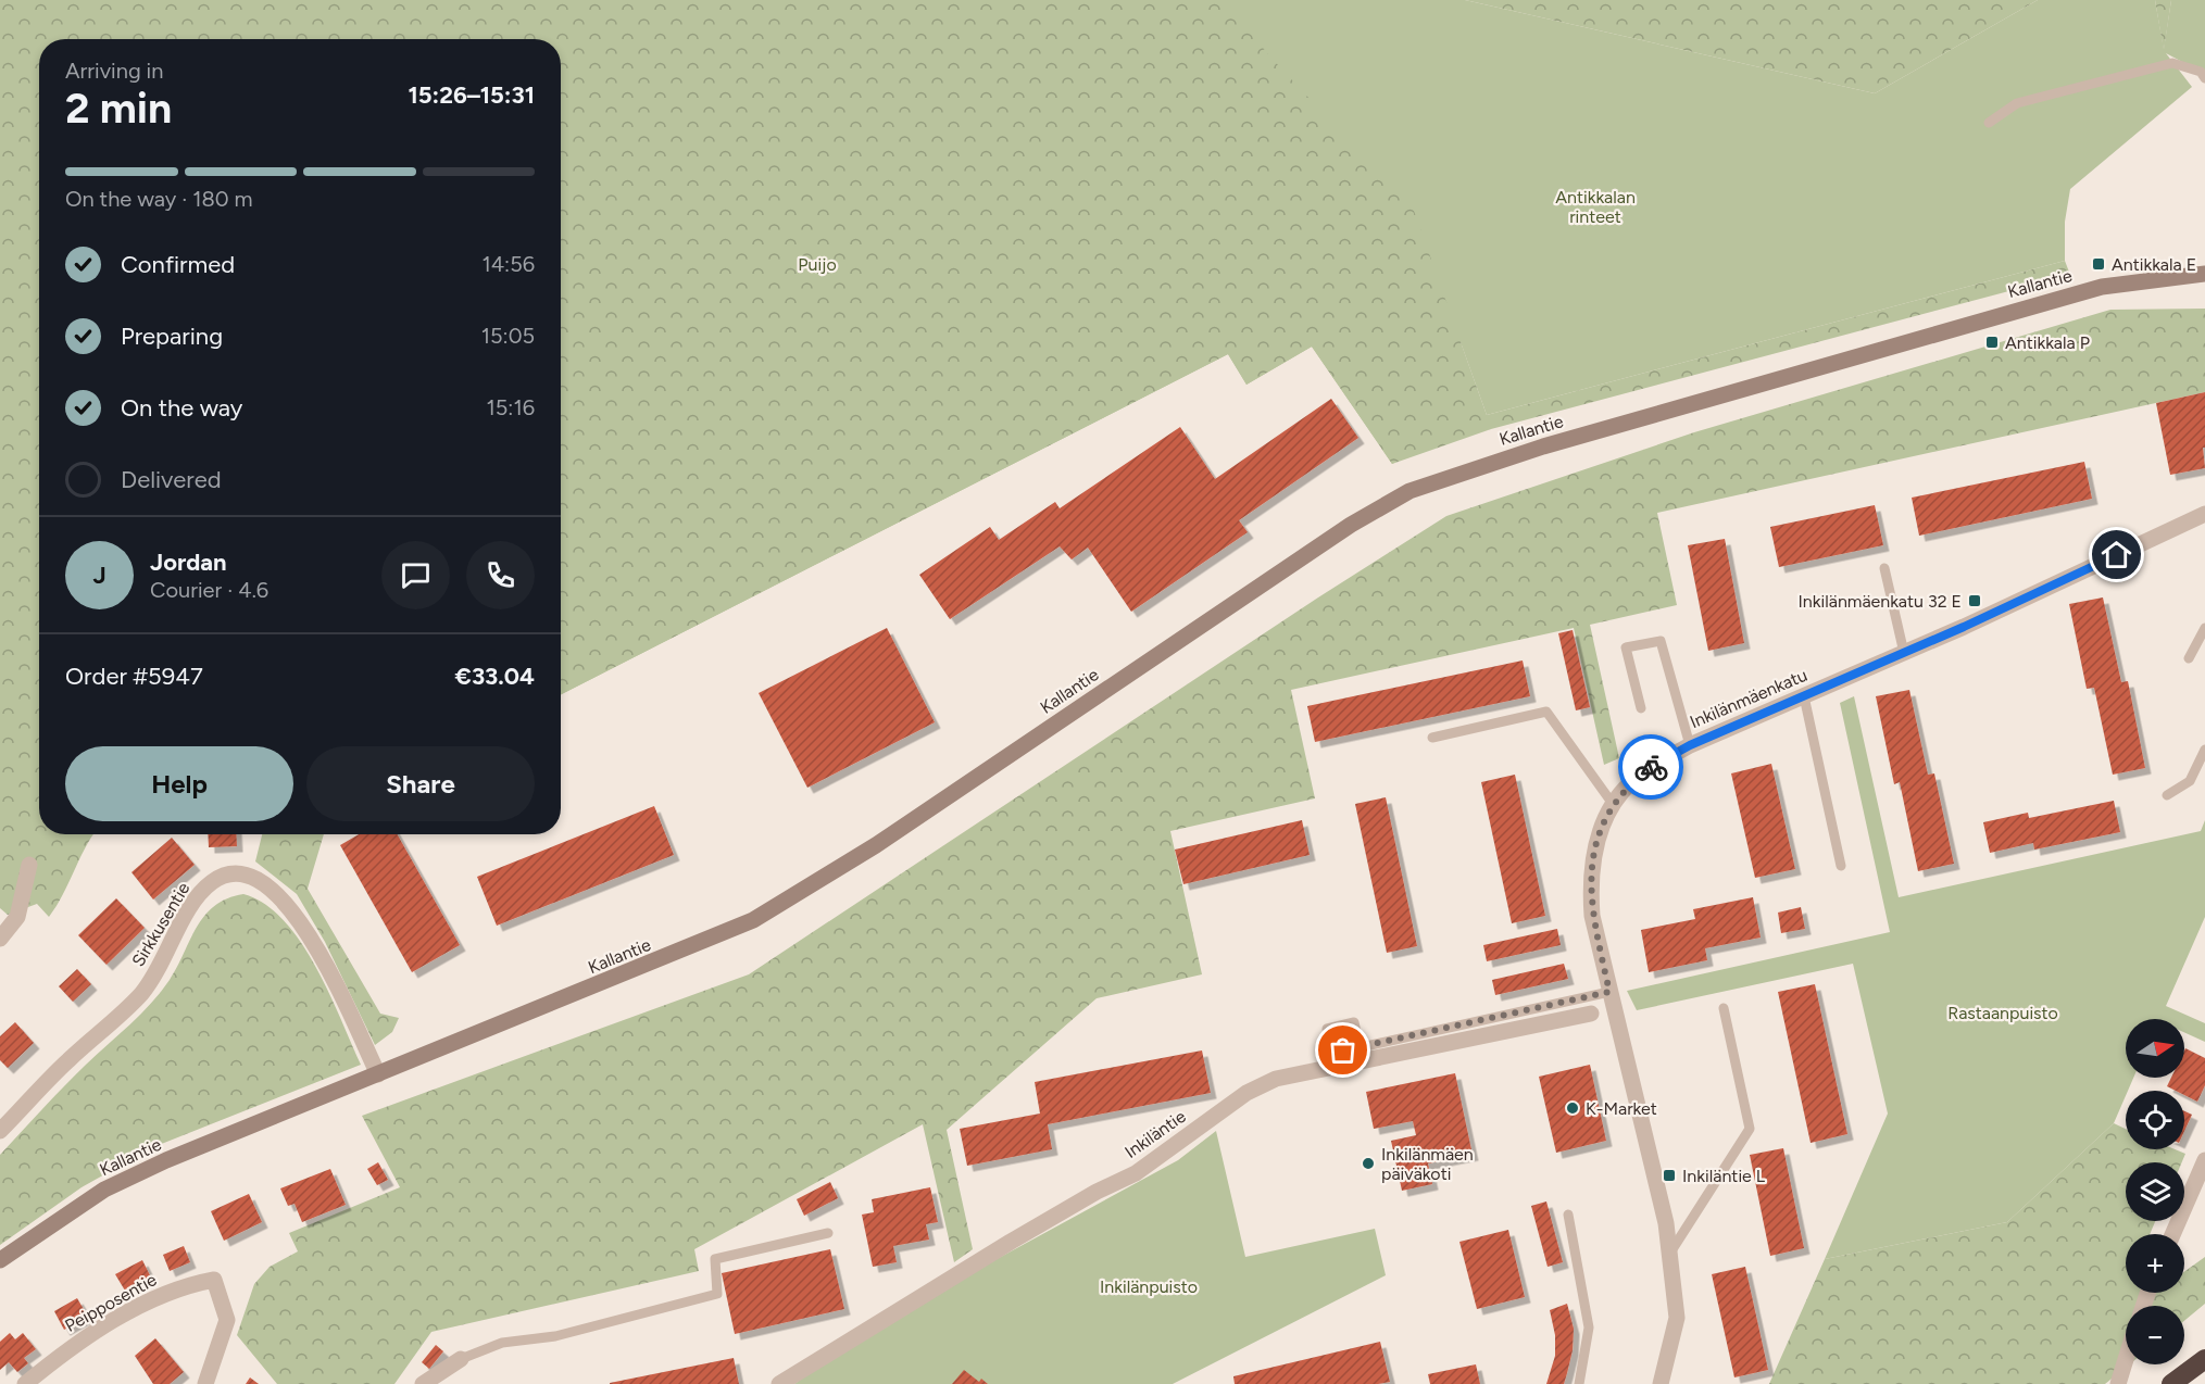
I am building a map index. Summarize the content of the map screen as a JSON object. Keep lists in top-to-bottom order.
{
  "streets": {
    "main road": ["Kallantie"],
    "street": [
      "Inkilänmäenkatu",
      "Sirkkusentie",
      "Inkiläntie",
      "Peipposentie"
    ]
  },
  "crossings": [
    ["Kallantie", "Sirkkusentie"]
  ],
  "parks": [
    "Antikkalan rinteet",
    "Puijo",
    "Rastaanpuisto",
    "Inkilänpuisto"
  ],
  "places": {
    "transit": [
      "Antikkala E",
      "Antikkala P",
      "Inkilänmäenkatu 32 E",
      "Inkiläntie L"
    ],
    "other": ["K-Market", "Inkilänmäen päiväkoti"]
  },
  "north": "right",
  "page": {
    "heading": ["2 min", "Arriving in", "15:26–15:31"],
    "panel": [
      "Jordan",
      "Courier · 4.6",
      "Order #5947",
      "€33.04"
    ],
    "bar": "On the way · 180 m",
    "list": [
      ["Confirmed", "14:56"],
      ["Preparing", "15:05"],
      ["On the way", "15:16"],
      "Delivered"
    ],
    "round": "J",
    "buttons": ["Help", "Share"],
    "map_buttons": ["+", "−"]
  }
}
